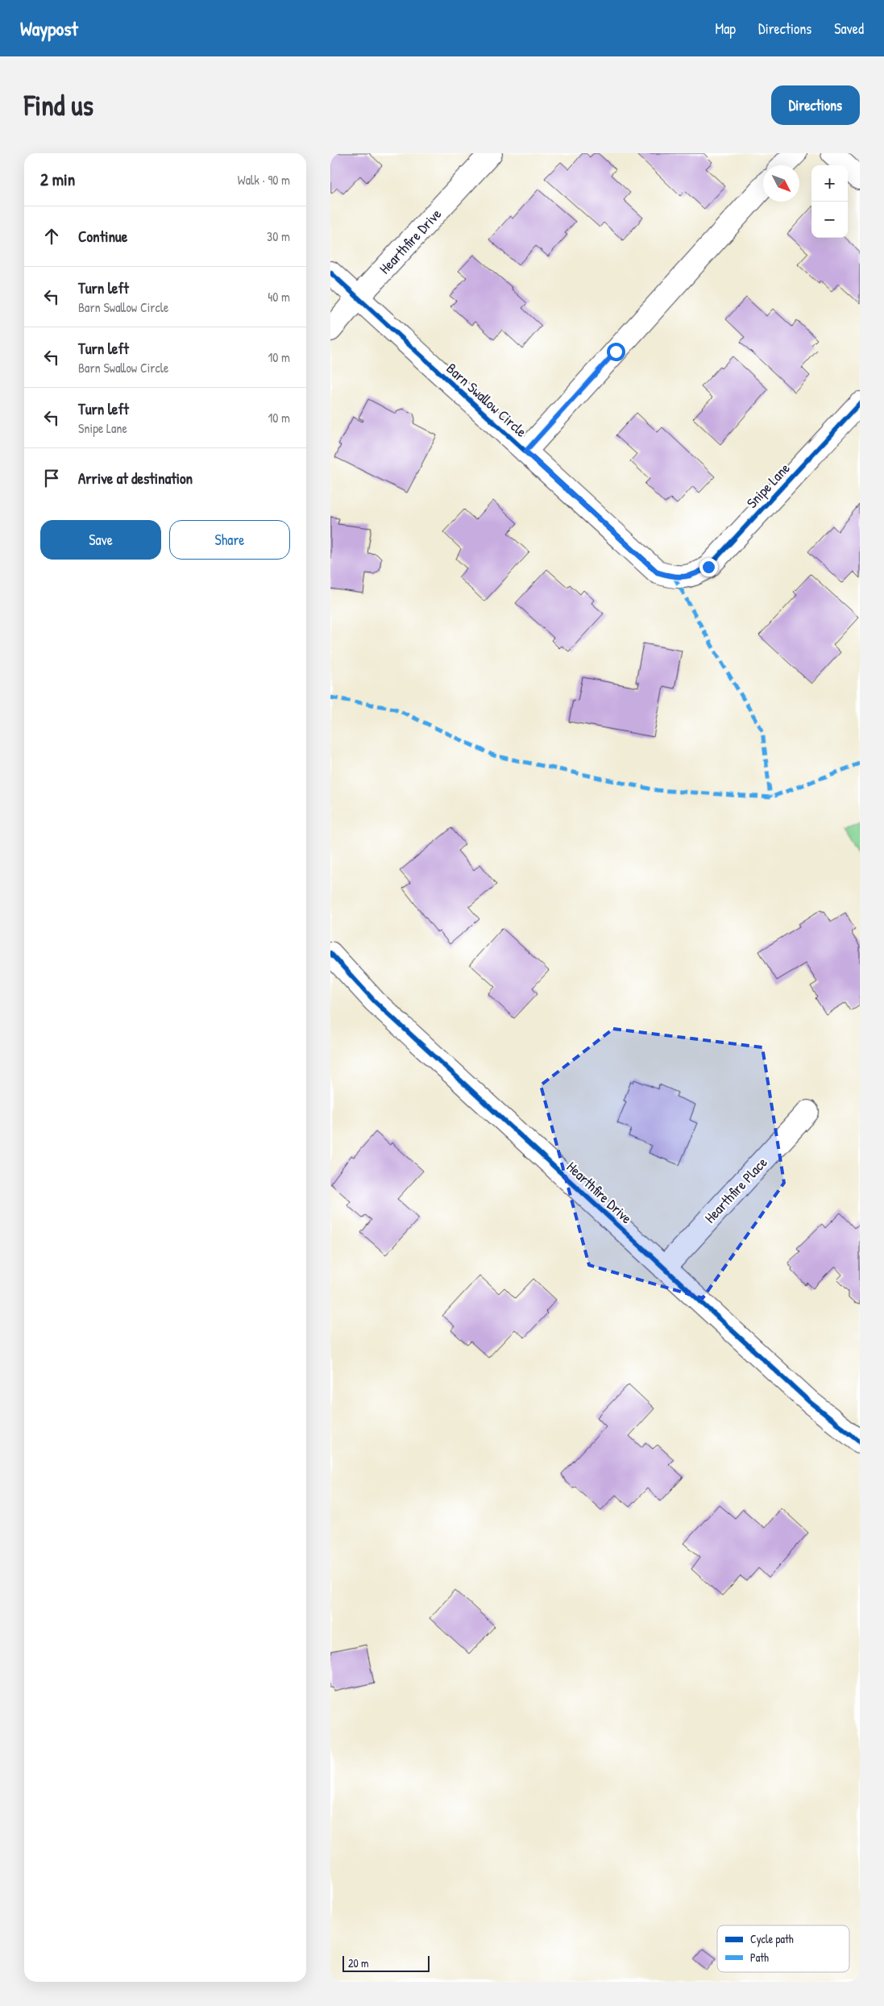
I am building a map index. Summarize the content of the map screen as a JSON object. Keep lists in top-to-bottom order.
{
  "streets": {
    "street": [
      "Hearthfire Drive",
      "Barn Swallow Circle",
      "Snipe Lane",
      "Hearthfire Place"
    ]
  },
  "crossings": [
    ["Hearthfire Drive", "Barn Swallow Circle"],
    ["Hearthfire Drive", "Hearthfire Place"],
    ["Barn Swallow Circle", "Snipe Lane"]
  ],
  "legend": ["Cycle path", "Path"],
  "scale_bar": "20 m",
  "north": "bottom right",
  "page": {
    "header": "Waypost",
    "nav": ["Map", "Directions", "Saved"],
    "buttons": [
      "Directions",
      ["Save", "Share"]
    ],
    "title": "Find us",
    "heading": ["2 min", "Walk · 90 m"],
    "map_buttons": ["+", "−"],
    "list": [
      ["Continue", "30 m"],
      ["Turn left", "Barn Swallow Circle", "40 m"],
      ["Turn left", "Barn Swallow Circle", "10 m"],
      ["Turn left", "Snipe Lane", "10 m"],
      "Arrive at destination"
    ],
    "scale": "20 m"
  }
}
